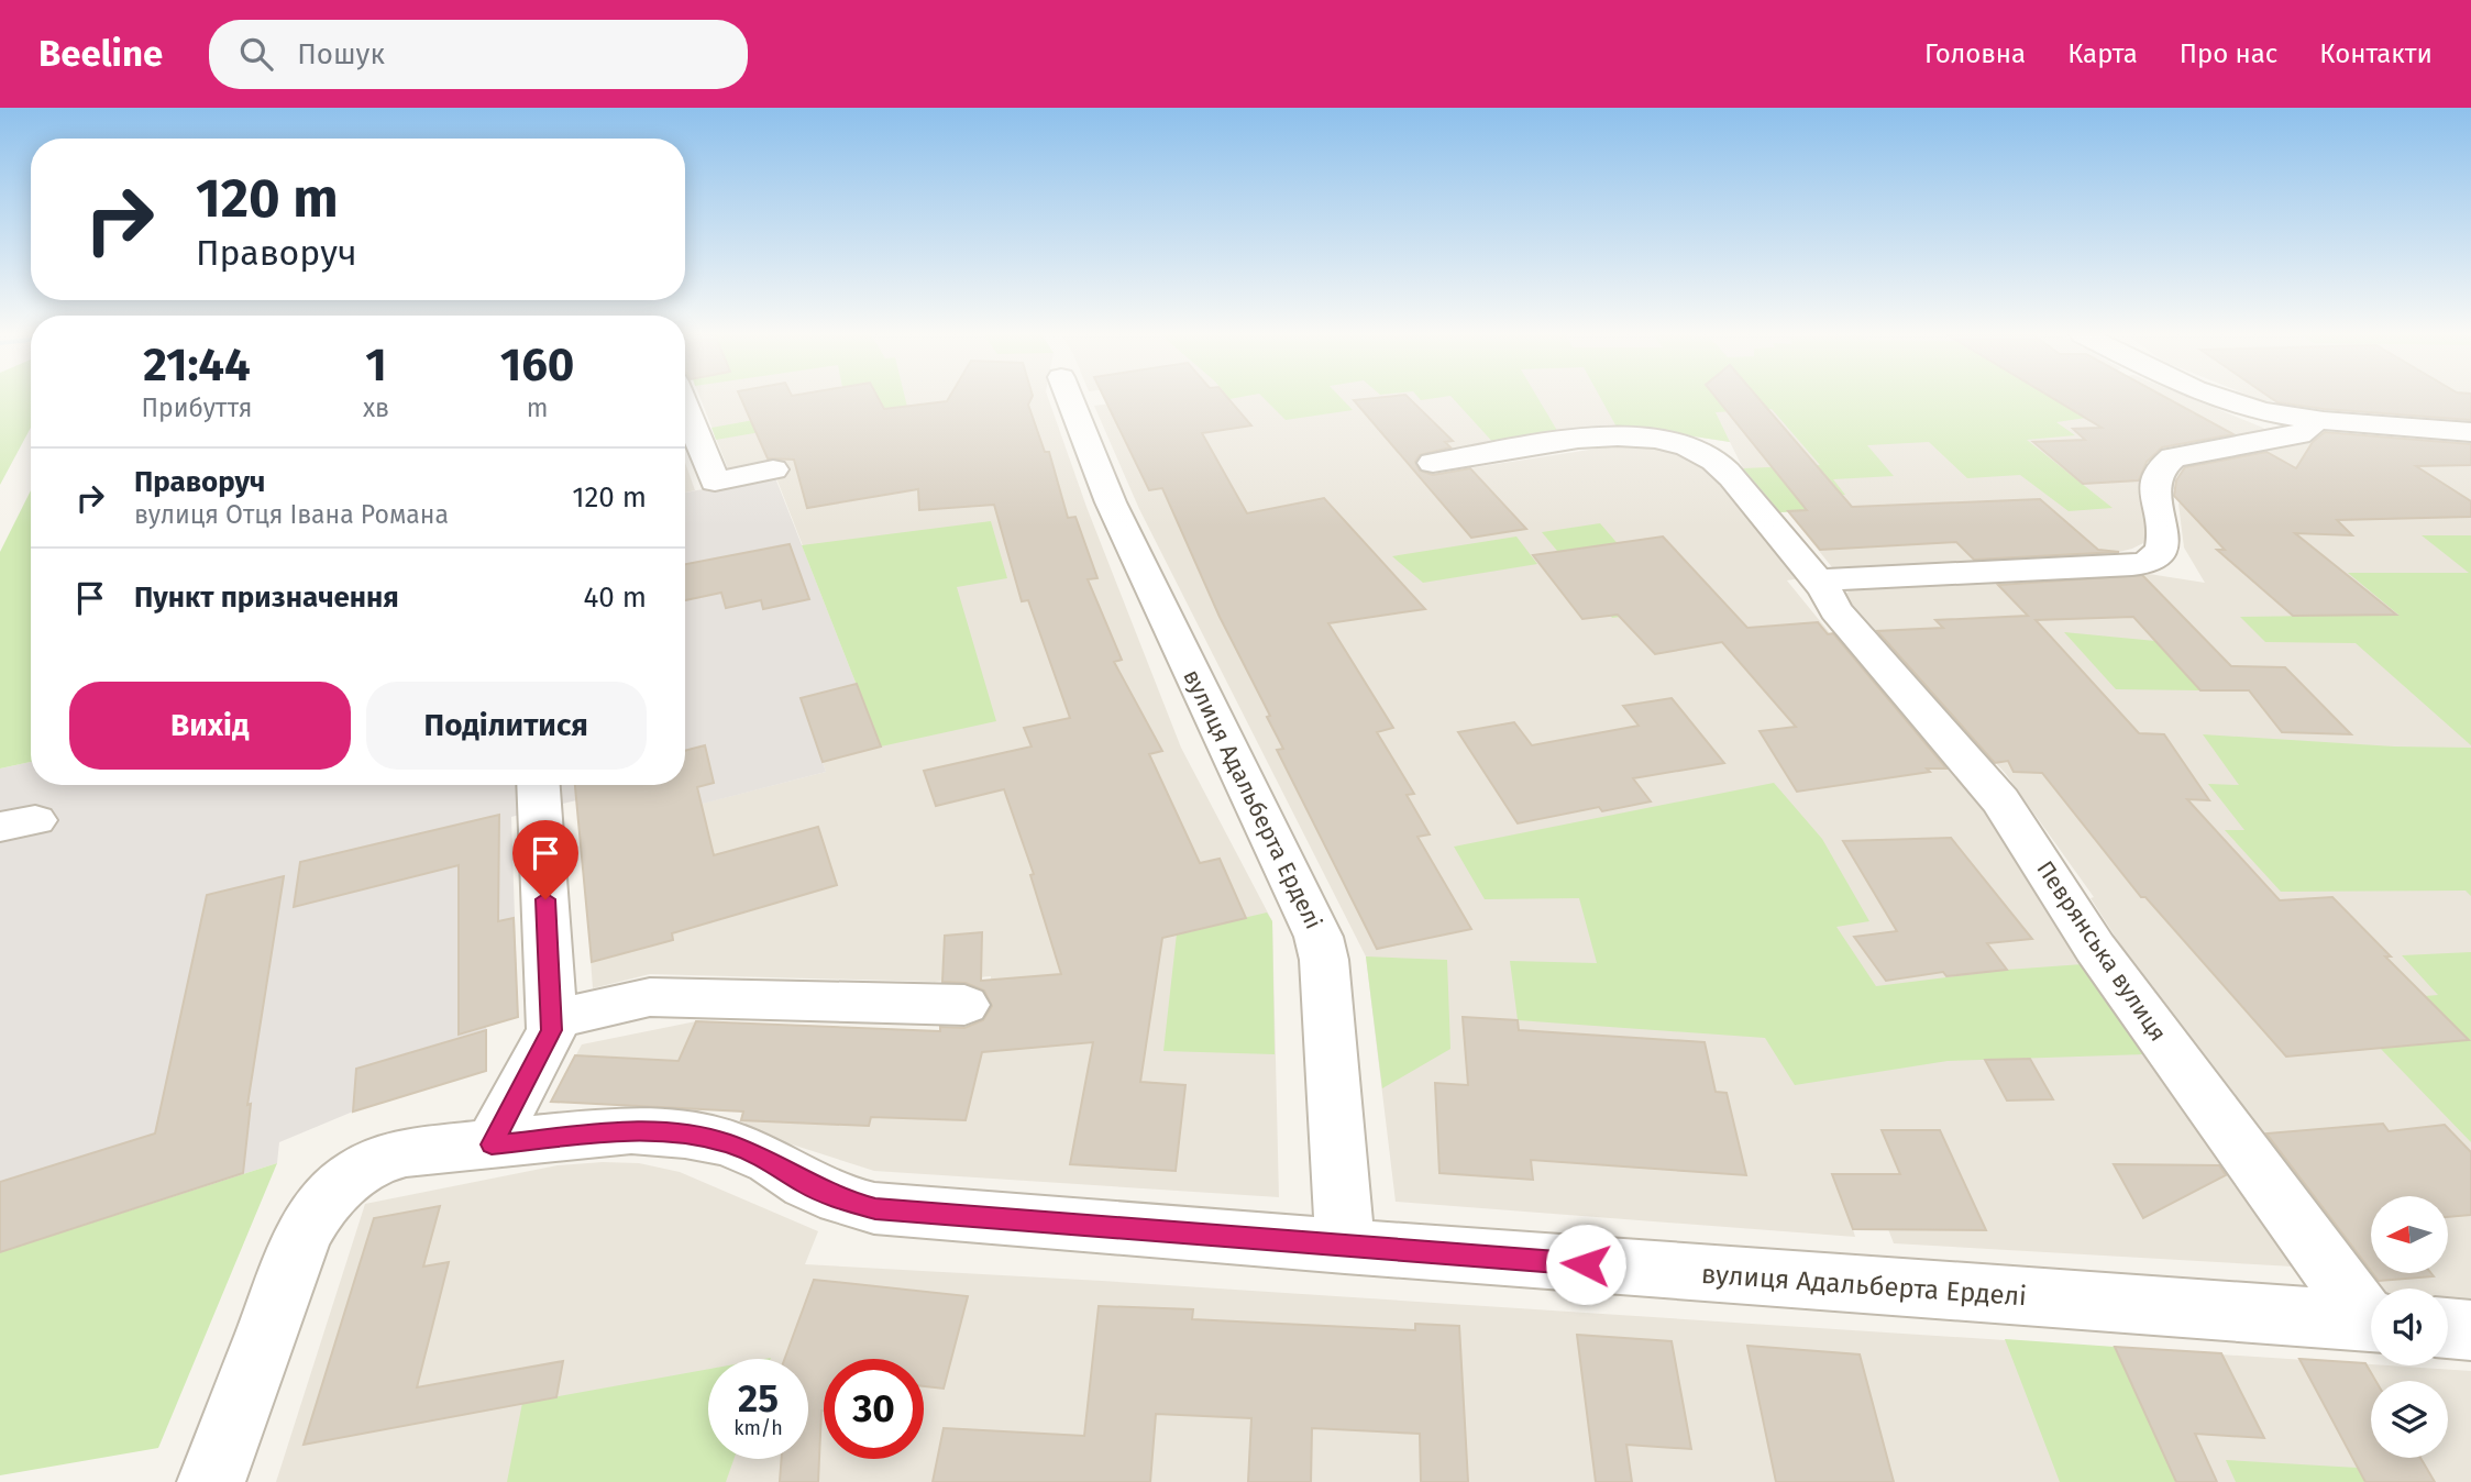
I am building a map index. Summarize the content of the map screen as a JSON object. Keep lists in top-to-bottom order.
{
  "streets": {
    "street": ["вулиця Адальберта Ерделі", "Певрянська вулиця"]
  },
  "north": "left",
  "page": {
    "header": "Beeline",
    "search": "Пошук",
    "nav": [
      "Головна",
      "Карта",
      "Про нас",
      "Контакти"
    ],
    "turn": ["120 m", "Праворуч"],
    "eta": [
      "21:44",
      "Прибуття",
      "1",
      "хв",
      "160",
      "m"
    ],
    "list": [
      {
        "name": "Праворуч",
        "note": "вулиця Отця Івана Романа",
        "value": "120 m"
      },
      {
        "name": "Пункт призначення",
        "value": "40 m"
      }
    ],
    "buttons": ["Вихід", "Поділитися"],
    "speed": "25 km/h",
    "limit": "30"
  }
}
